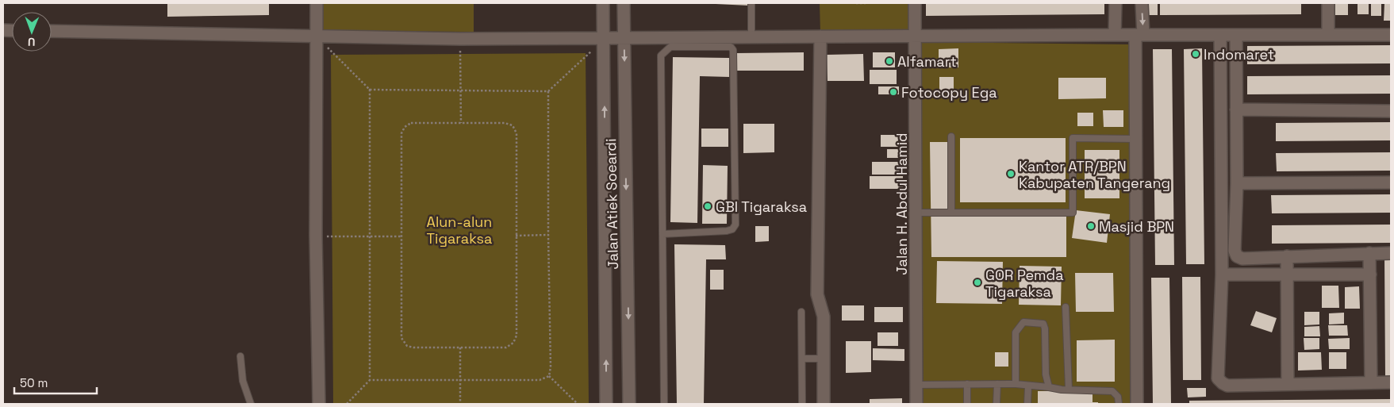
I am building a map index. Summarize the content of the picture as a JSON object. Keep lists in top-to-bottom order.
{
  "streets": {
    "street": ["Jalan Atiek Soeardi", "Jalan H. Abdul Hamid"]
  },
  "parks": ["Alun-alun Tigaraksa"],
  "places": [
    "Indomaret",
    "Alfamart",
    "Fotocopy Ega",
    "Kantor ATR/BPN Kabupaten Tangerang",
    "GBI Tigaraksa",
    "Masjid BPN",
    "GOR Pemda Tigaraksa"
  ],
  "scale_bar": "50 m",
  "north": "bottom"
}
